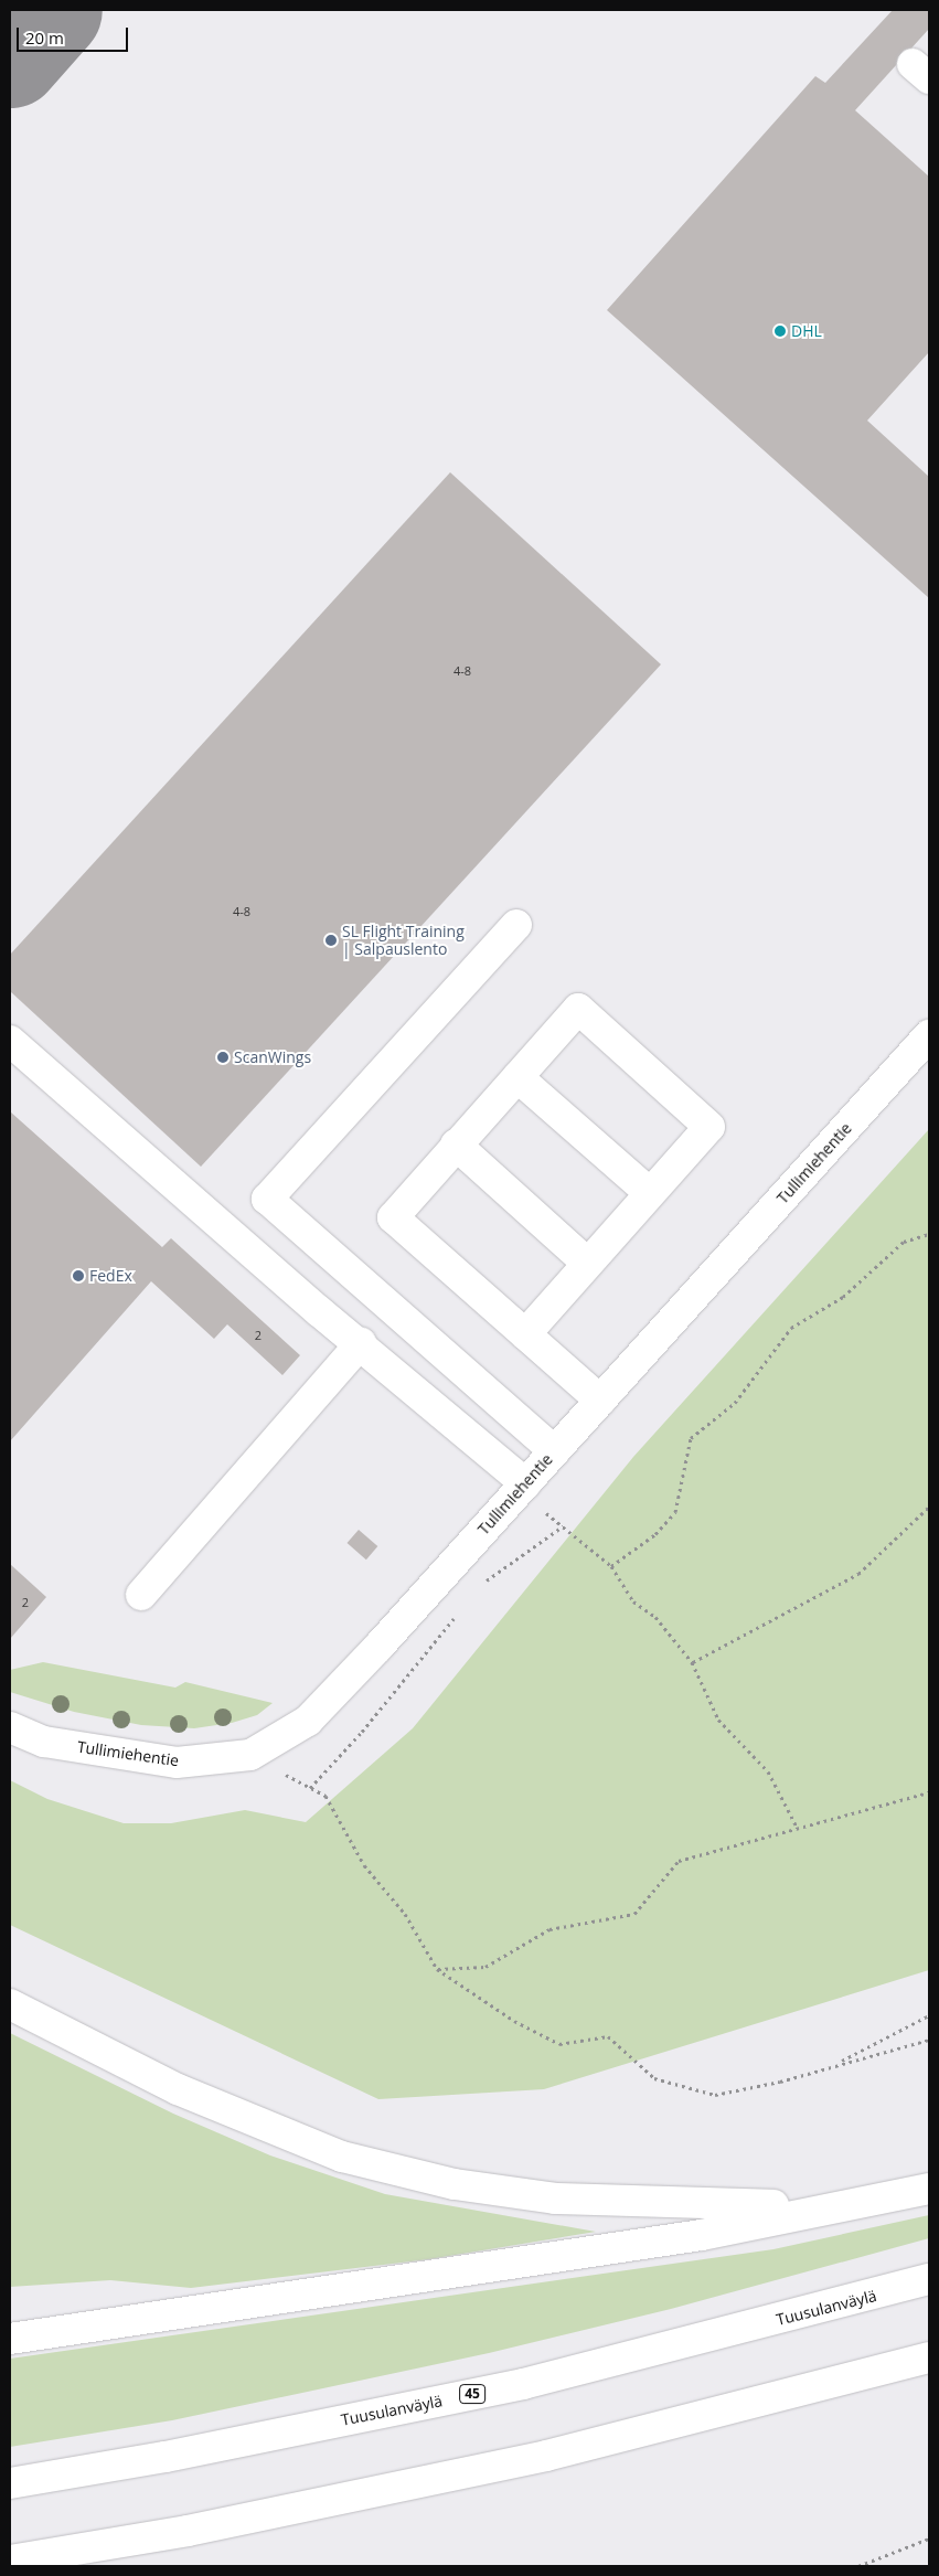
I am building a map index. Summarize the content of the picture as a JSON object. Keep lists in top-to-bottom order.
{
  "streets": {
    "main road": ["Tullimiehentie", "Tuusulanväylä", "45"]
  },
  "places": [
    "DHL",
    "SL Flight Training | Salpauslento",
    "ScanWings",
    "FedEx"
  ],
  "house_numbers": [
    "4-8",
    "4-8",
    "2",
    "2"
  ],
  "scale_bar": "20 m"
}
